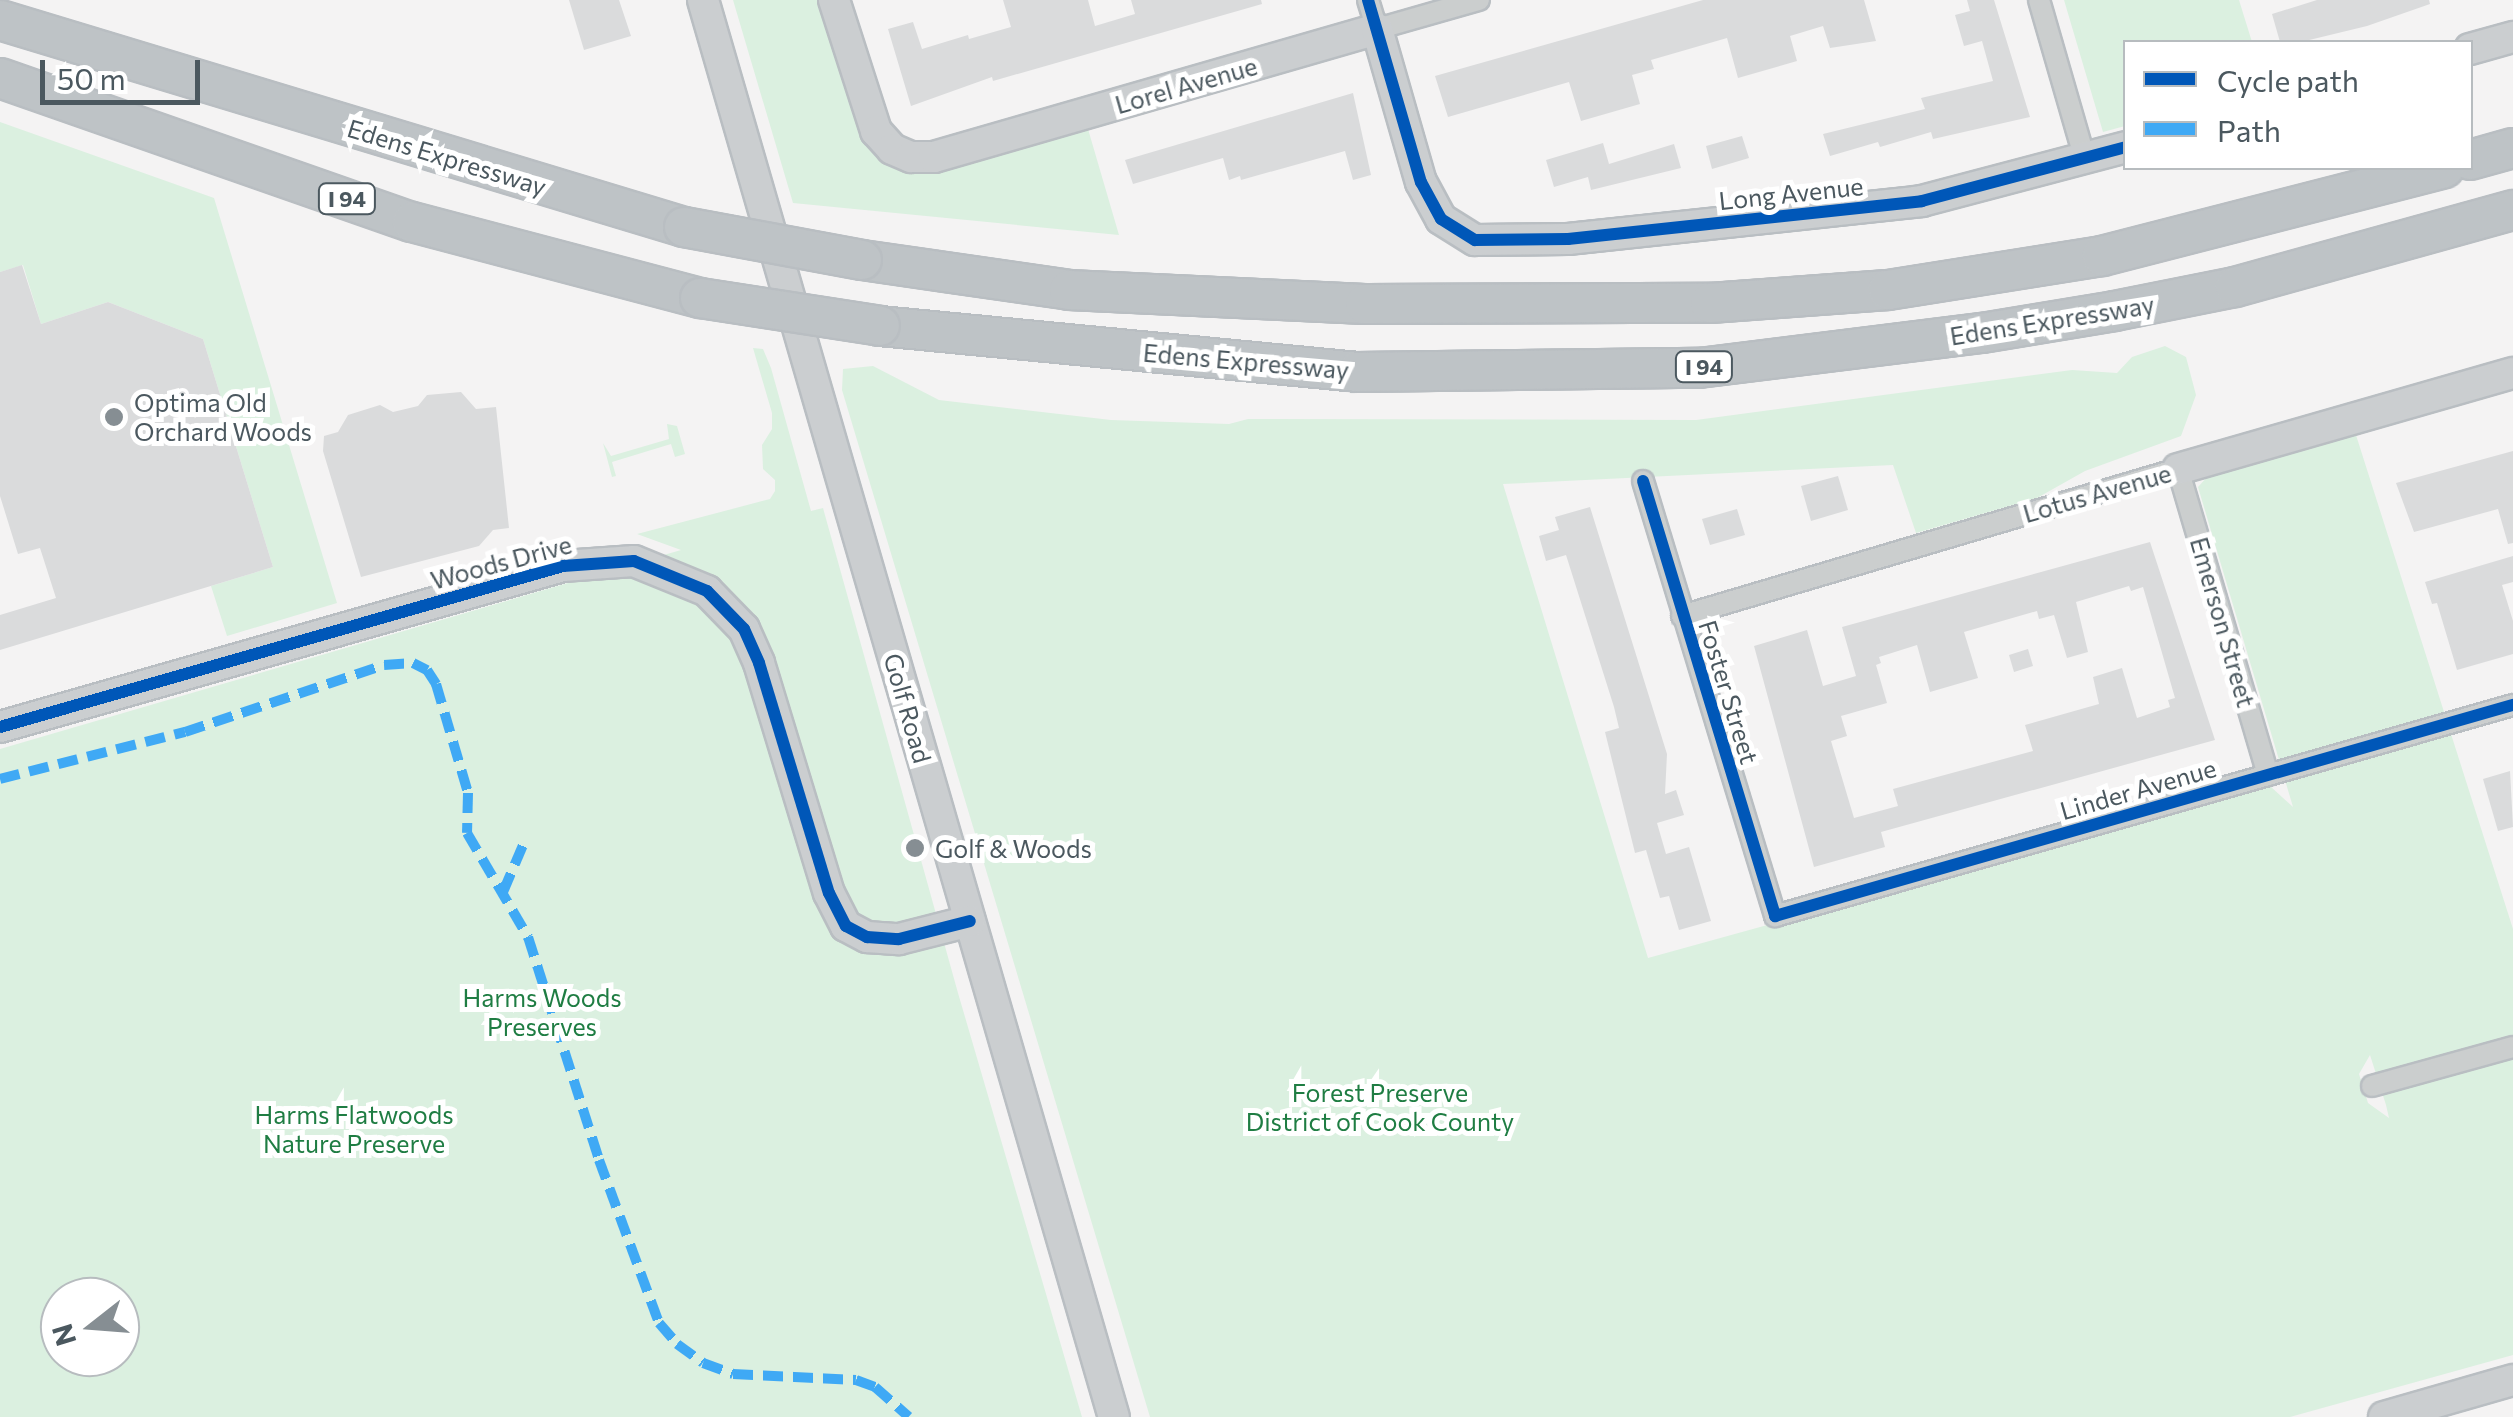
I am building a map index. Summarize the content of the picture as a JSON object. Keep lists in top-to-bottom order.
{
  "streets": {
    "highway": ["Edens Expressway", "I 94"],
    "street": [
      "Lorel Avenue",
      "Long Avenue",
      "Lotus Avenue",
      "Woods Drive",
      "Emerson Street",
      "Foster Street",
      "Golf Road",
      "Linder Avenue"
    ]
  },
  "crossings": [
    ["Lorel Avenue", "Long Avenue"],
    ["Lotus Avenue", "Emerson Street"],
    ["Lotus Avenue", "Foster Street"],
    ["Woods Drive", "Golf Road"],
    ["Emerson Street", "Linder Avenue"],
    ["Foster Street", "Linder Avenue"]
  ],
  "parks": ["Harms Woods Preserves", "Forest Preserve District of Cook County", "Harms Flatwoods Nature Preserve"],
  "places": ["Optima Old Orchard Woods", "Golf & Woods"],
  "legend": ["Cycle path", "Path"],
  "scale_bar": "50 m",
  "north": "left"
}
